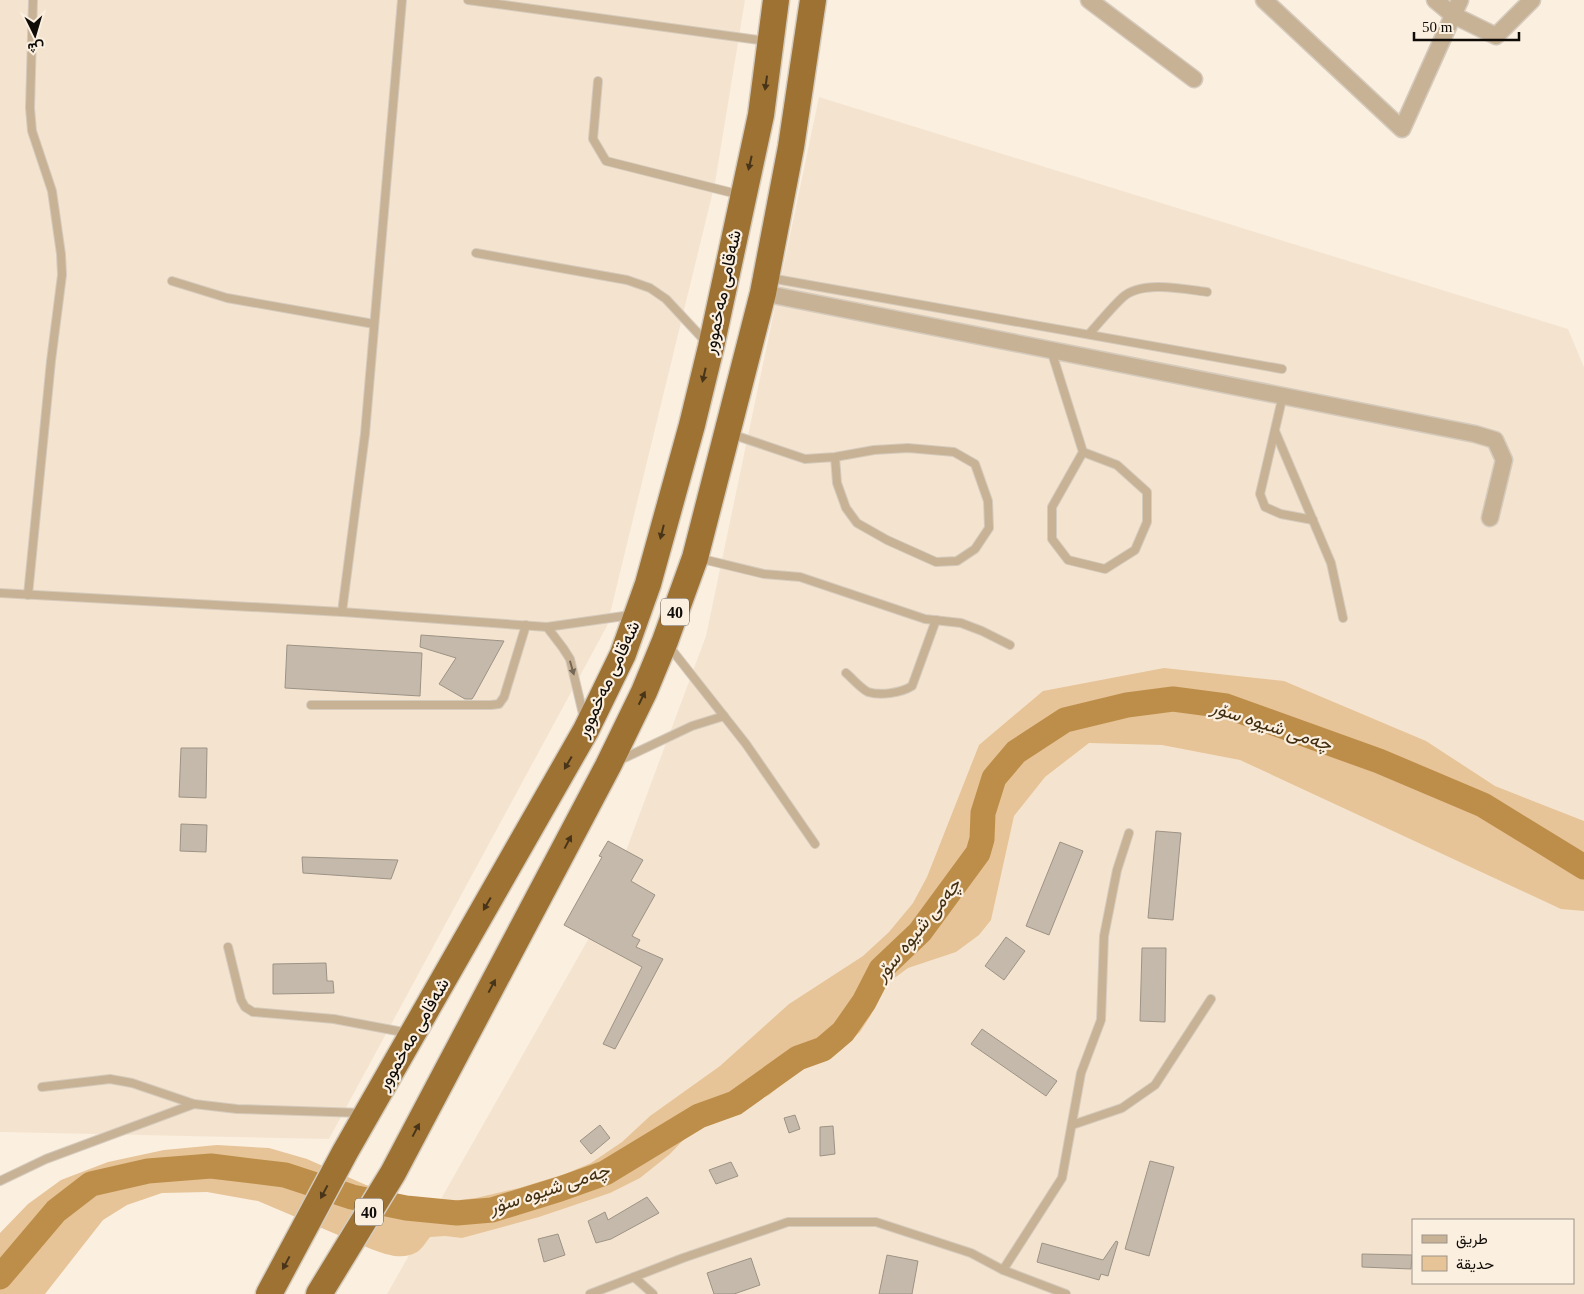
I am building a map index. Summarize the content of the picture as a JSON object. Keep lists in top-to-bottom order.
{
  "streets": {
    "highway": ["شەقامی مەخموور", "40"]
  },
  "water": ["چەمی شیوە سۆر"],
  "legend": ["طريق", "حديقة"],
  "scale_bar": "50 m",
  "north": "bottom"
}
